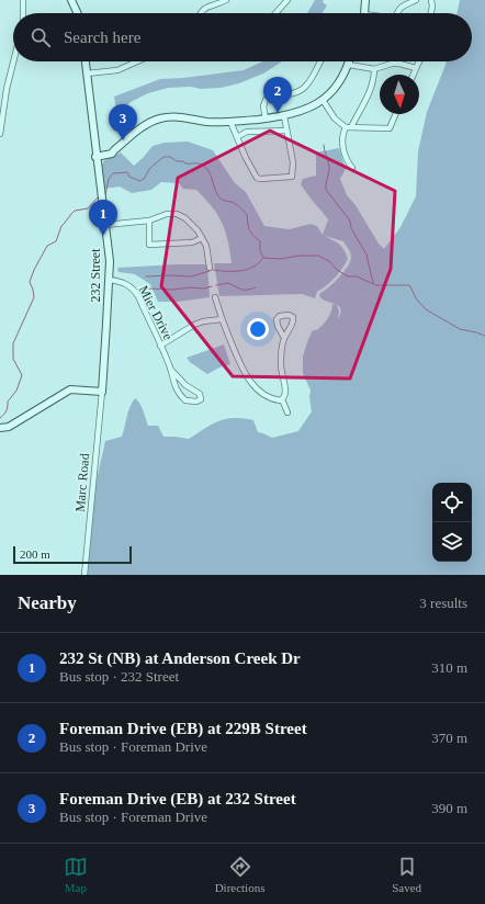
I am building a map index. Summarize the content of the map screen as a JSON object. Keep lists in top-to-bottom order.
{
  "streets": {
    "street": ["232 Street", "Mier Drive", "Marc Road"]
  },
  "crossings": [
    ["232 Street", "Mier Drive"],
    ["232 Street", "Marc Road"]
  ],
  "scale_bar": "200 m",
  "north": "bottom",
  "page": {
    "search": "Search here",
    "pins": ["2", "3", "1"],
    "scale": "200 m",
    "heading": ["Nearby", "3 results"],
    "list": [
      {
        "mark": "1",
        "name": "232 St (NB) at Anderson Creek Dr",
        "note": "Bus stop · 232 Street",
        "value": "310 m"
      },
      {
        "mark": "2",
        "name": "Foreman Drive (EB) at 229B Street",
        "note": "Bus stop · Foreman Drive",
        "value": "370 m"
      },
      {
        "mark": "3",
        "name": "Foreman Drive (EB) at 232 Street",
        "note": "Bus stop · Foreman Drive",
        "value": "390 m"
      }
    ],
    "nav": ["Map", "Directions", "Saved"]
  }
}
